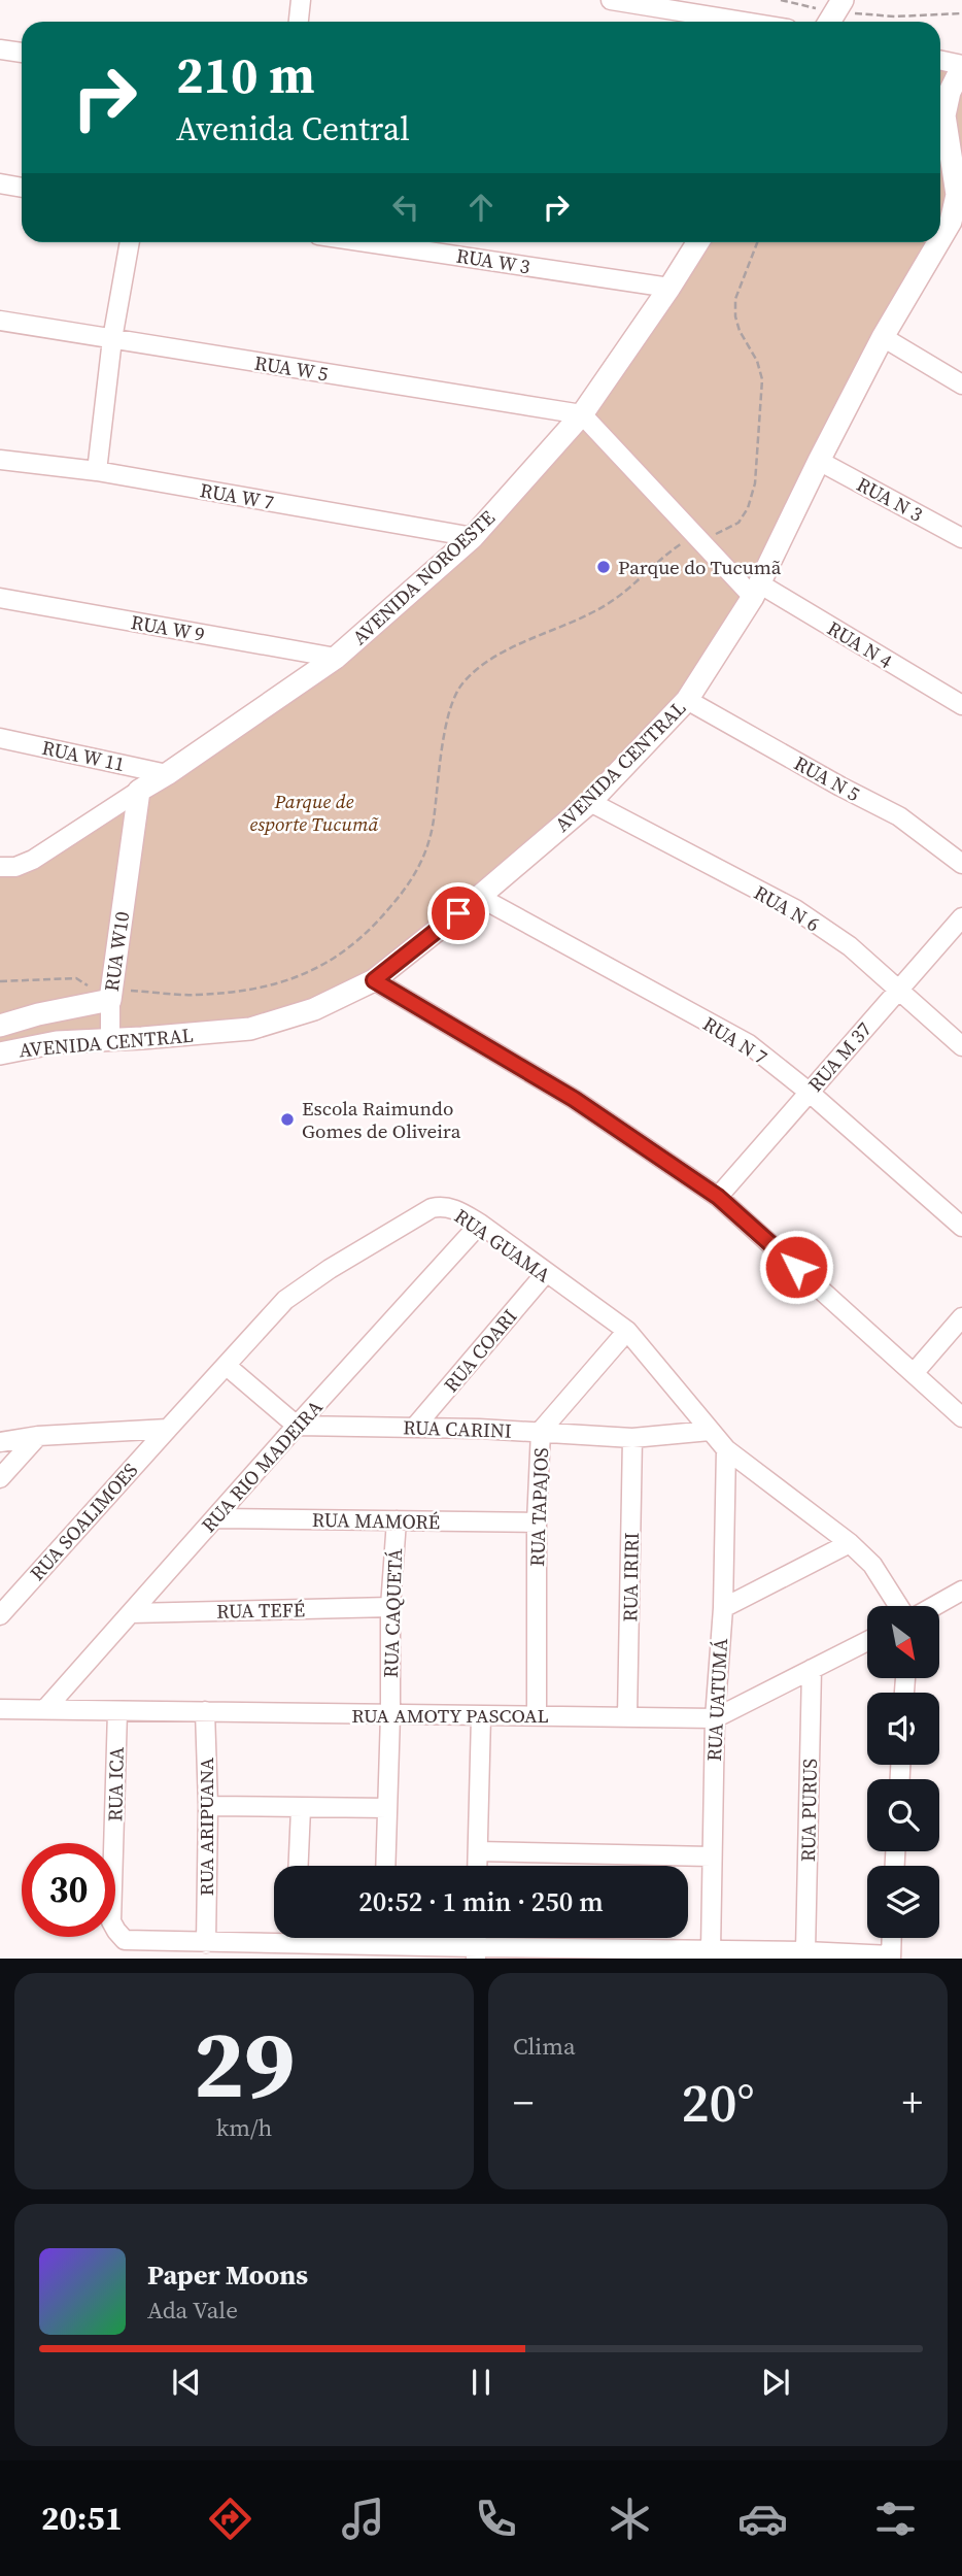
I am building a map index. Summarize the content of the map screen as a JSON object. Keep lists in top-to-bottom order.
{
  "streets": {
    "street": [
      "RUA W 3",
      "RUA W 5",
      "RUA W 7",
      "RUA N 3",
      "AVENIDA NOROESTE",
      "RUA W 9",
      "RUA N 4",
      "RUA W 11",
      "AVENIDA CENTRAL",
      "RUA N 5",
      "RUA N 6",
      "RUA W10",
      "RUA N 7",
      "RUA M 37",
      "RUA GUAMA",
      "RUA COARI",
      "RUA CARINI",
      "RUA RIO MADEIRA",
      "RUA TAPAJOS",
      "RUA MAMORÉ",
      "RUA SOALIMOES",
      "RUA IRIRI",
      "RUA TEFÉ",
      "RUA CAQUETÁ",
      "RUA UATUMÁ",
      "RUA AMOTY PASCOAL",
      "RUA ICA",
      "RUA PURUS",
      "RUA ARIPUANA"
    ]
  },
  "crossings": [
    ["RUA W 3", "AVENIDA NOROESTE"],
    ["RUA W 5", "AVENIDA NOROESTE"],
    ["RUA W 5", "RUA N 4"],
    ["RUA W 7", "AVENIDA NOROESTE"],
    ["RUA N 3", "AVENIDA CENTRAL"],
    ["AVENIDA NOROESTE", "RUA W 9"],
    ["AVENIDA NOROESTE", "RUA N 4"],
    ["AVENIDA NOROESTE", "RUA W 11"],
    ["AVENIDA NOROESTE", "RUA W10"],
    ["RUA N 4", "AVENIDA CENTRAL"],
    ["AVENIDA CENTRAL", "RUA N 5"],
    ["AVENIDA CENTRAL", "RUA N 6"],
    ["AVENIDA CENTRAL", "RUA N 7"],
    ["RUA N 6", "RUA M 37"],
    ["RUA N 7", "RUA M 37"],
    ["RUA GUAMA", "RUA COARI"],
    ["RUA GUAMA", "RUA CARINI"],
    ["RUA GUAMA", "RUA RIO MADEIRA"],
    ["RUA GUAMA", "RUA TAPAJOS"],
    ["RUA GUAMA", "RUA SOALIMOES"],
    ["RUA GUAMA", "RUA UATUMÁ"],
    ["RUA COARI", "RUA CARINI"],
    ["RUA CARINI", "RUA RIO MADEIRA"],
    ["RUA CARINI", "RUA TAPAJOS"],
    ["RUA CARINI", "RUA IRIRI"],
    ["RUA RIO MADEIRA", "RUA MAMORÉ"],
    ["RUA RIO MADEIRA", "RUA TEFÉ"],
    ["RUA RIO MADEIRA", "RUA AMOTY PASCOAL"],
    ["RUA TAPAJOS", "RUA MAMORÉ"],
    ["RUA TAPAJOS", "RUA AMOTY PASCOAL"],
    ["RUA MAMORÉ", "RUA CAQUETÁ"],
    ["RUA IRIRI", "RUA AMOTY PASCOAL"],
    ["RUA TEFÉ", "RUA CAQUETÁ"],
    ["RUA CAQUETÁ", "RUA AMOTY PASCOAL"],
    ["RUA UATUMÁ", "RUA AMOTY PASCOAL"],
    ["RUA AMOTY PASCOAL", "RUA ICA"],
    ["RUA AMOTY PASCOAL", "RUA PURUS"],
    ["RUA AMOTY PASCOAL", "RUA ARIPUANA"],
    ["RUA ICA", "RUA ARIPUANA"]
  ],
  "parks": ["Parque de esporte Tucumã"],
  "places": ["Parque do Tucumã", "Escola Raimundo Gomes de Oliveira"],
  "north": "bottom right",
  "page": {
    "turn": ["210 m", "Avenida Central"],
    "limit": "30",
    "trip": "20:52 · 1 min · 250 m",
    "tile": [
      ["29", "km/h"],
      "Clima"
    ],
    "heat": ["−", "20°", "+"],
    "song": ["Paper Moons", "Ada Vale"],
    "tabs": "20:51"
  }
}
